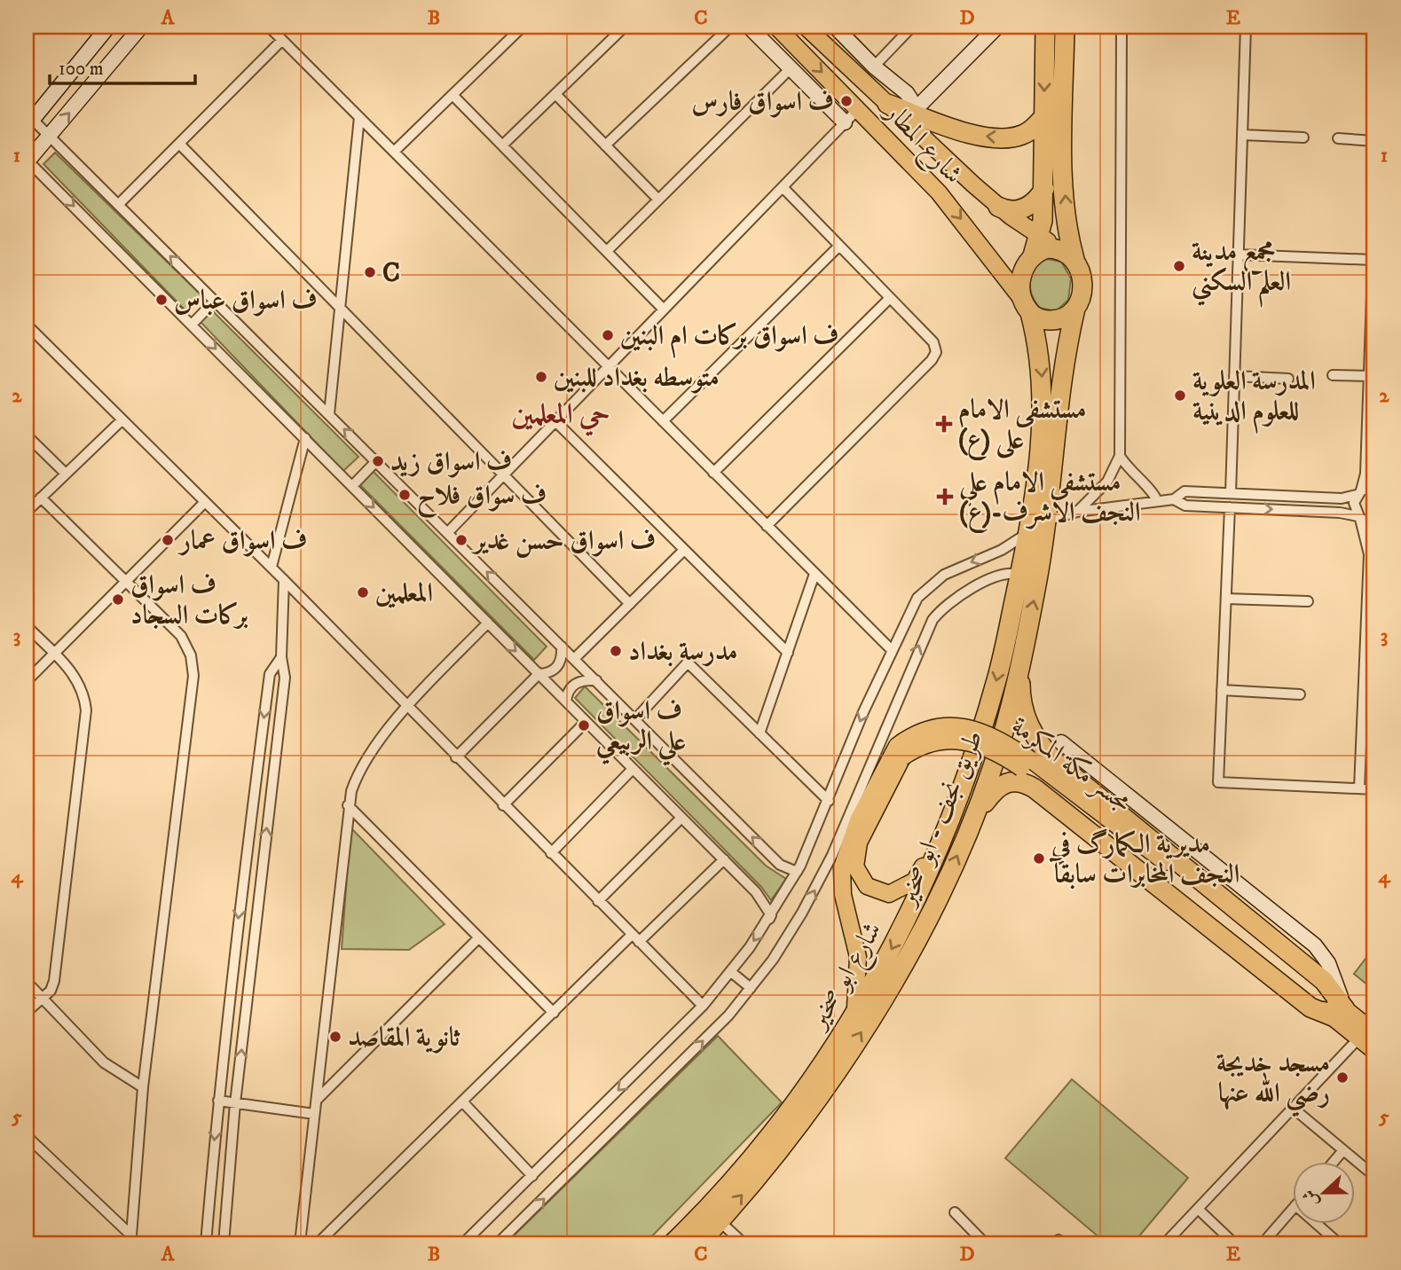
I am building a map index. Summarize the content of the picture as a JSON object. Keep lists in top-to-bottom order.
{
  "streets": {
    "highway": ["طريق نجف - ابو صخير", "شارع ابو صخير"],
    "main road": ["شارع المطار", "مجسر مكة المكرمة"]
  },
  "crossings": [
    ["شارع المطار", "طريق نجف - ابو صخير"],
    ["طريق نجف - ابو صخير", "شارع ابو صخير"]
  ],
  "one_way": ["طريق نجف - ابو صخير", "شارع ابو صخير"],
  "districts": ["حي المعلمين"],
  "places": {
    "other": [
      "ف اسواق فارس",
      "مجمع مدينة العلم السكني",
      "C",
      "ف اسواق عباس",
      "ف اسواق بركات ام البنين",
      "متوسطه بغداد للبنين",
      "المدرسة العلوية للعلوم الدينية",
      "ف اسواق زيد",
      "ف سواق فلاح",
      "ف اسواق عمار",
      "ف اسواق حسن غدير",
      "المعلمين",
      "ف اسواق بركات السجاد",
      "مدرسة بغداد",
      "ف اسواق علي الربيعي",
      "مديرية الكمارگ في النجف المخابرات سابقآ",
      "ثانوية المقاصد",
      "مسجد خديجة رضي الله عنها"
    ],
    "health": ["مستشفی الامام علی (ع)", "مستشفى الامام علي (ع)-النجف الاشرف"]
  },
  "scale_bar": "100 m",
  "north": "left",
  "grid": {
    "columns": [
      "A",
      "B",
      "C",
      "D",
      "E"
    ],
    "rows": [
      "1",
      "2",
      "3",
      "4",
      "5"
    ]
  }
}
